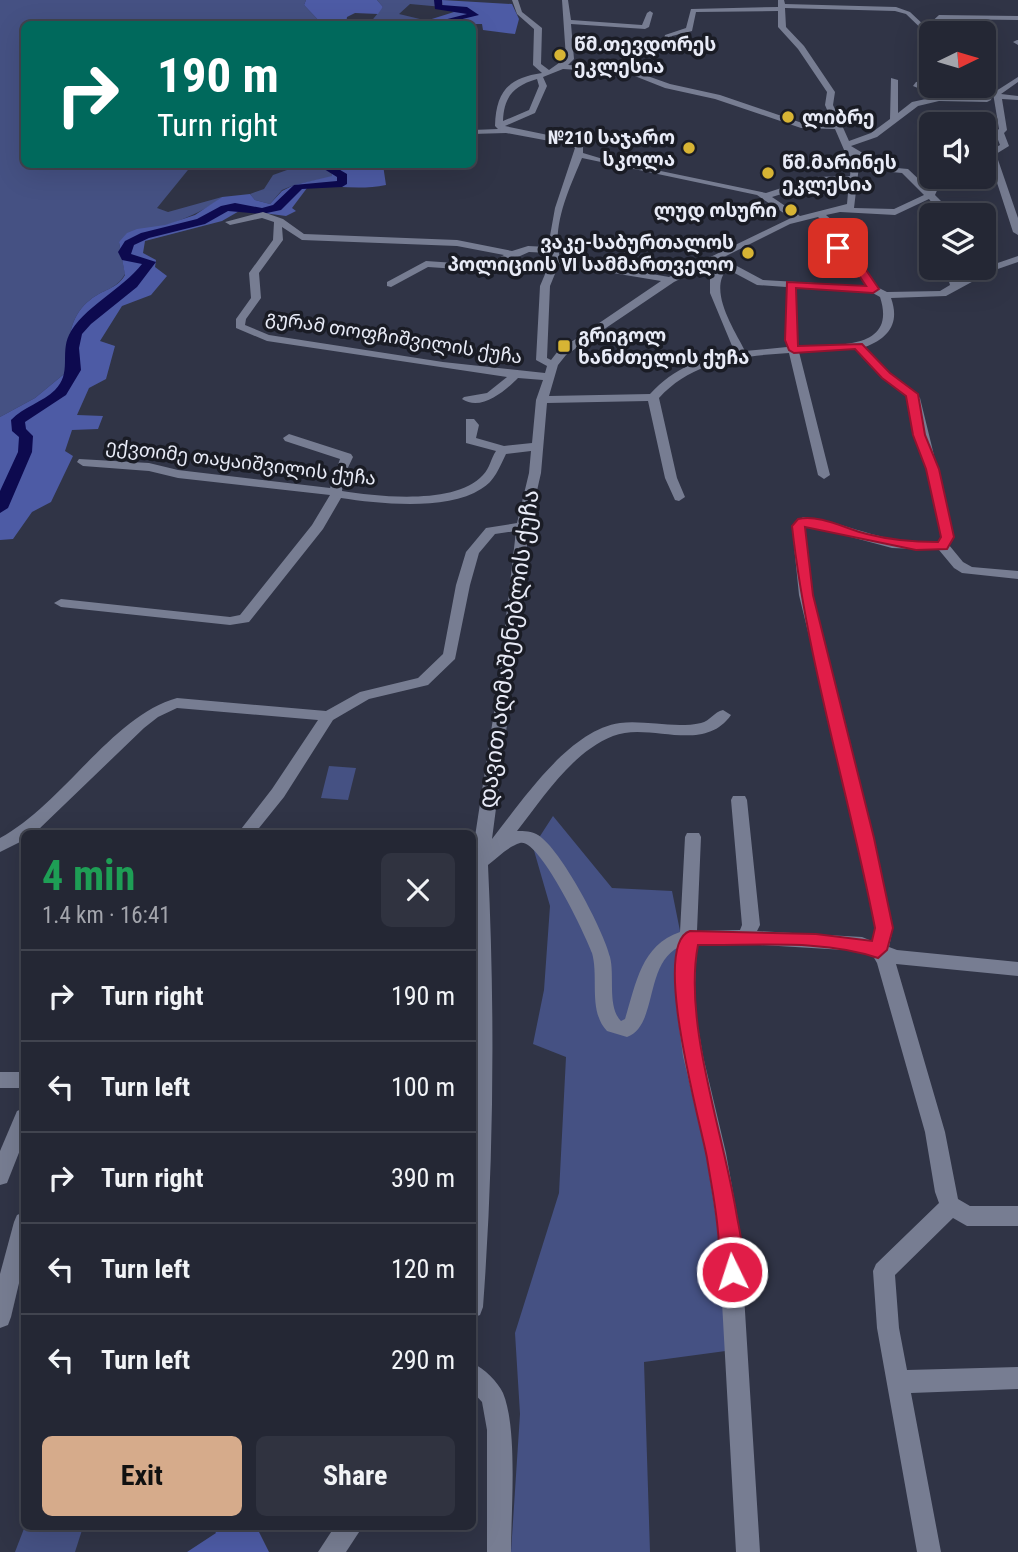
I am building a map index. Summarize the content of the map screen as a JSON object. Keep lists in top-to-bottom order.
{
  "streets": {
    "street": ["გურამ თოფჩიშვილის ქუჩა", "ექვთიმე თაყაიშვილის ქუჩა", "დავით აღმაშენებლის ქუჩა"]
  },
  "crossings": [
    ["გურამ თოფჩიშვილის ქუჩა", "დავით აღმაშენებლის ქუჩა"]
  ],
  "places": {
    "other": [
      "წმ.თევდორეს ეკლესია",
      "ლიბრე",
      "№210 საჯარო სკოლა",
      "წმ.მარინეს ეკლესია",
      "ლუდ ოსური",
      "ვაკე-საბურთალოს პოლიციის VI სამმართველო"
    ],
    "transit": ["გრიგოლ ხანძთელის ქუჩა"]
  },
  "north": "right",
  "page": {
    "turn": ["190 m", "Turn right"],
    "heading": ["4 min", "1.4 km · 16:41"],
    "list": [
      {
        "name": "Turn right",
        "value": "190 m"
      },
      {
        "name": "Turn left",
        "value": "100 m"
      },
      {
        "name": "Turn right",
        "value": "390 m"
      },
      {
        "name": "Turn left",
        "value": "120 m"
      },
      {
        "name": "Turn left",
        "value": "290 m"
      }
    ],
    "buttons": ["Exit", "Share"]
  }
}
